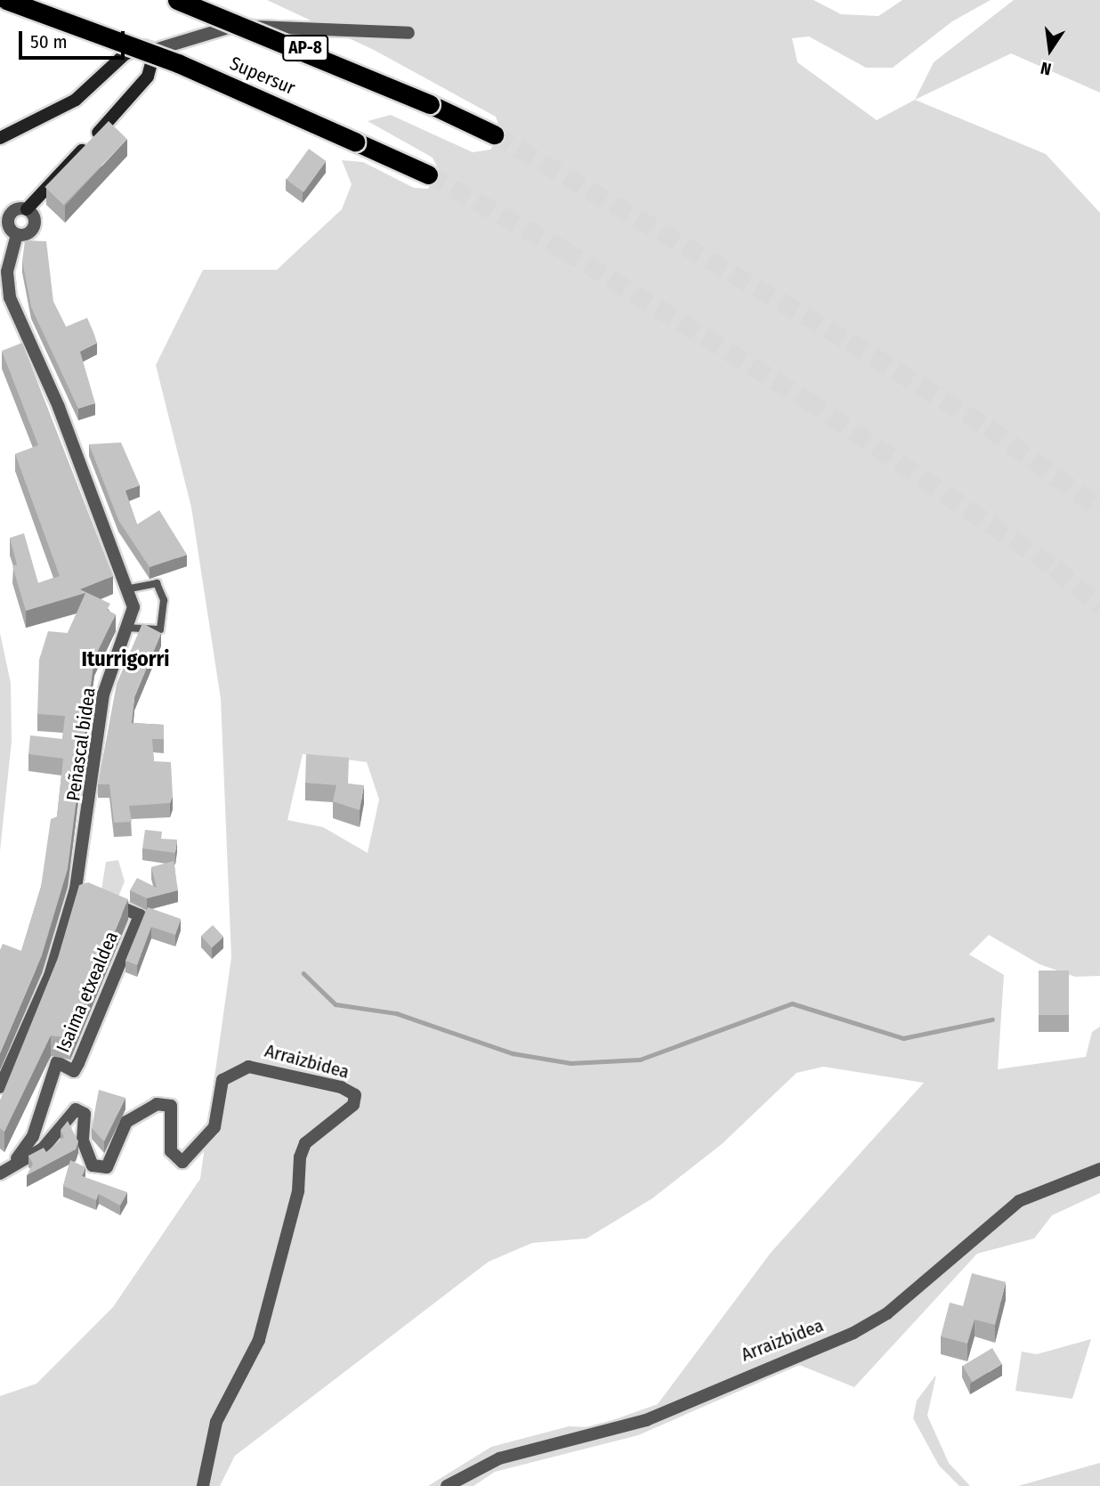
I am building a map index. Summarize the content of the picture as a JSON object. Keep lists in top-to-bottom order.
{
  "streets": {
    "highway": ["AP-8", "Supersur"],
    "street": ["Peñascal bidea", "Isaima etxealdea", "Arraizbidea"]
  },
  "crossings": [
    ["Peñascal bidea", "Isaima etxealdea"]
  ],
  "districts": ["Iturrigorri"],
  "scale_bar": "50 m",
  "north": "bottom"
}
